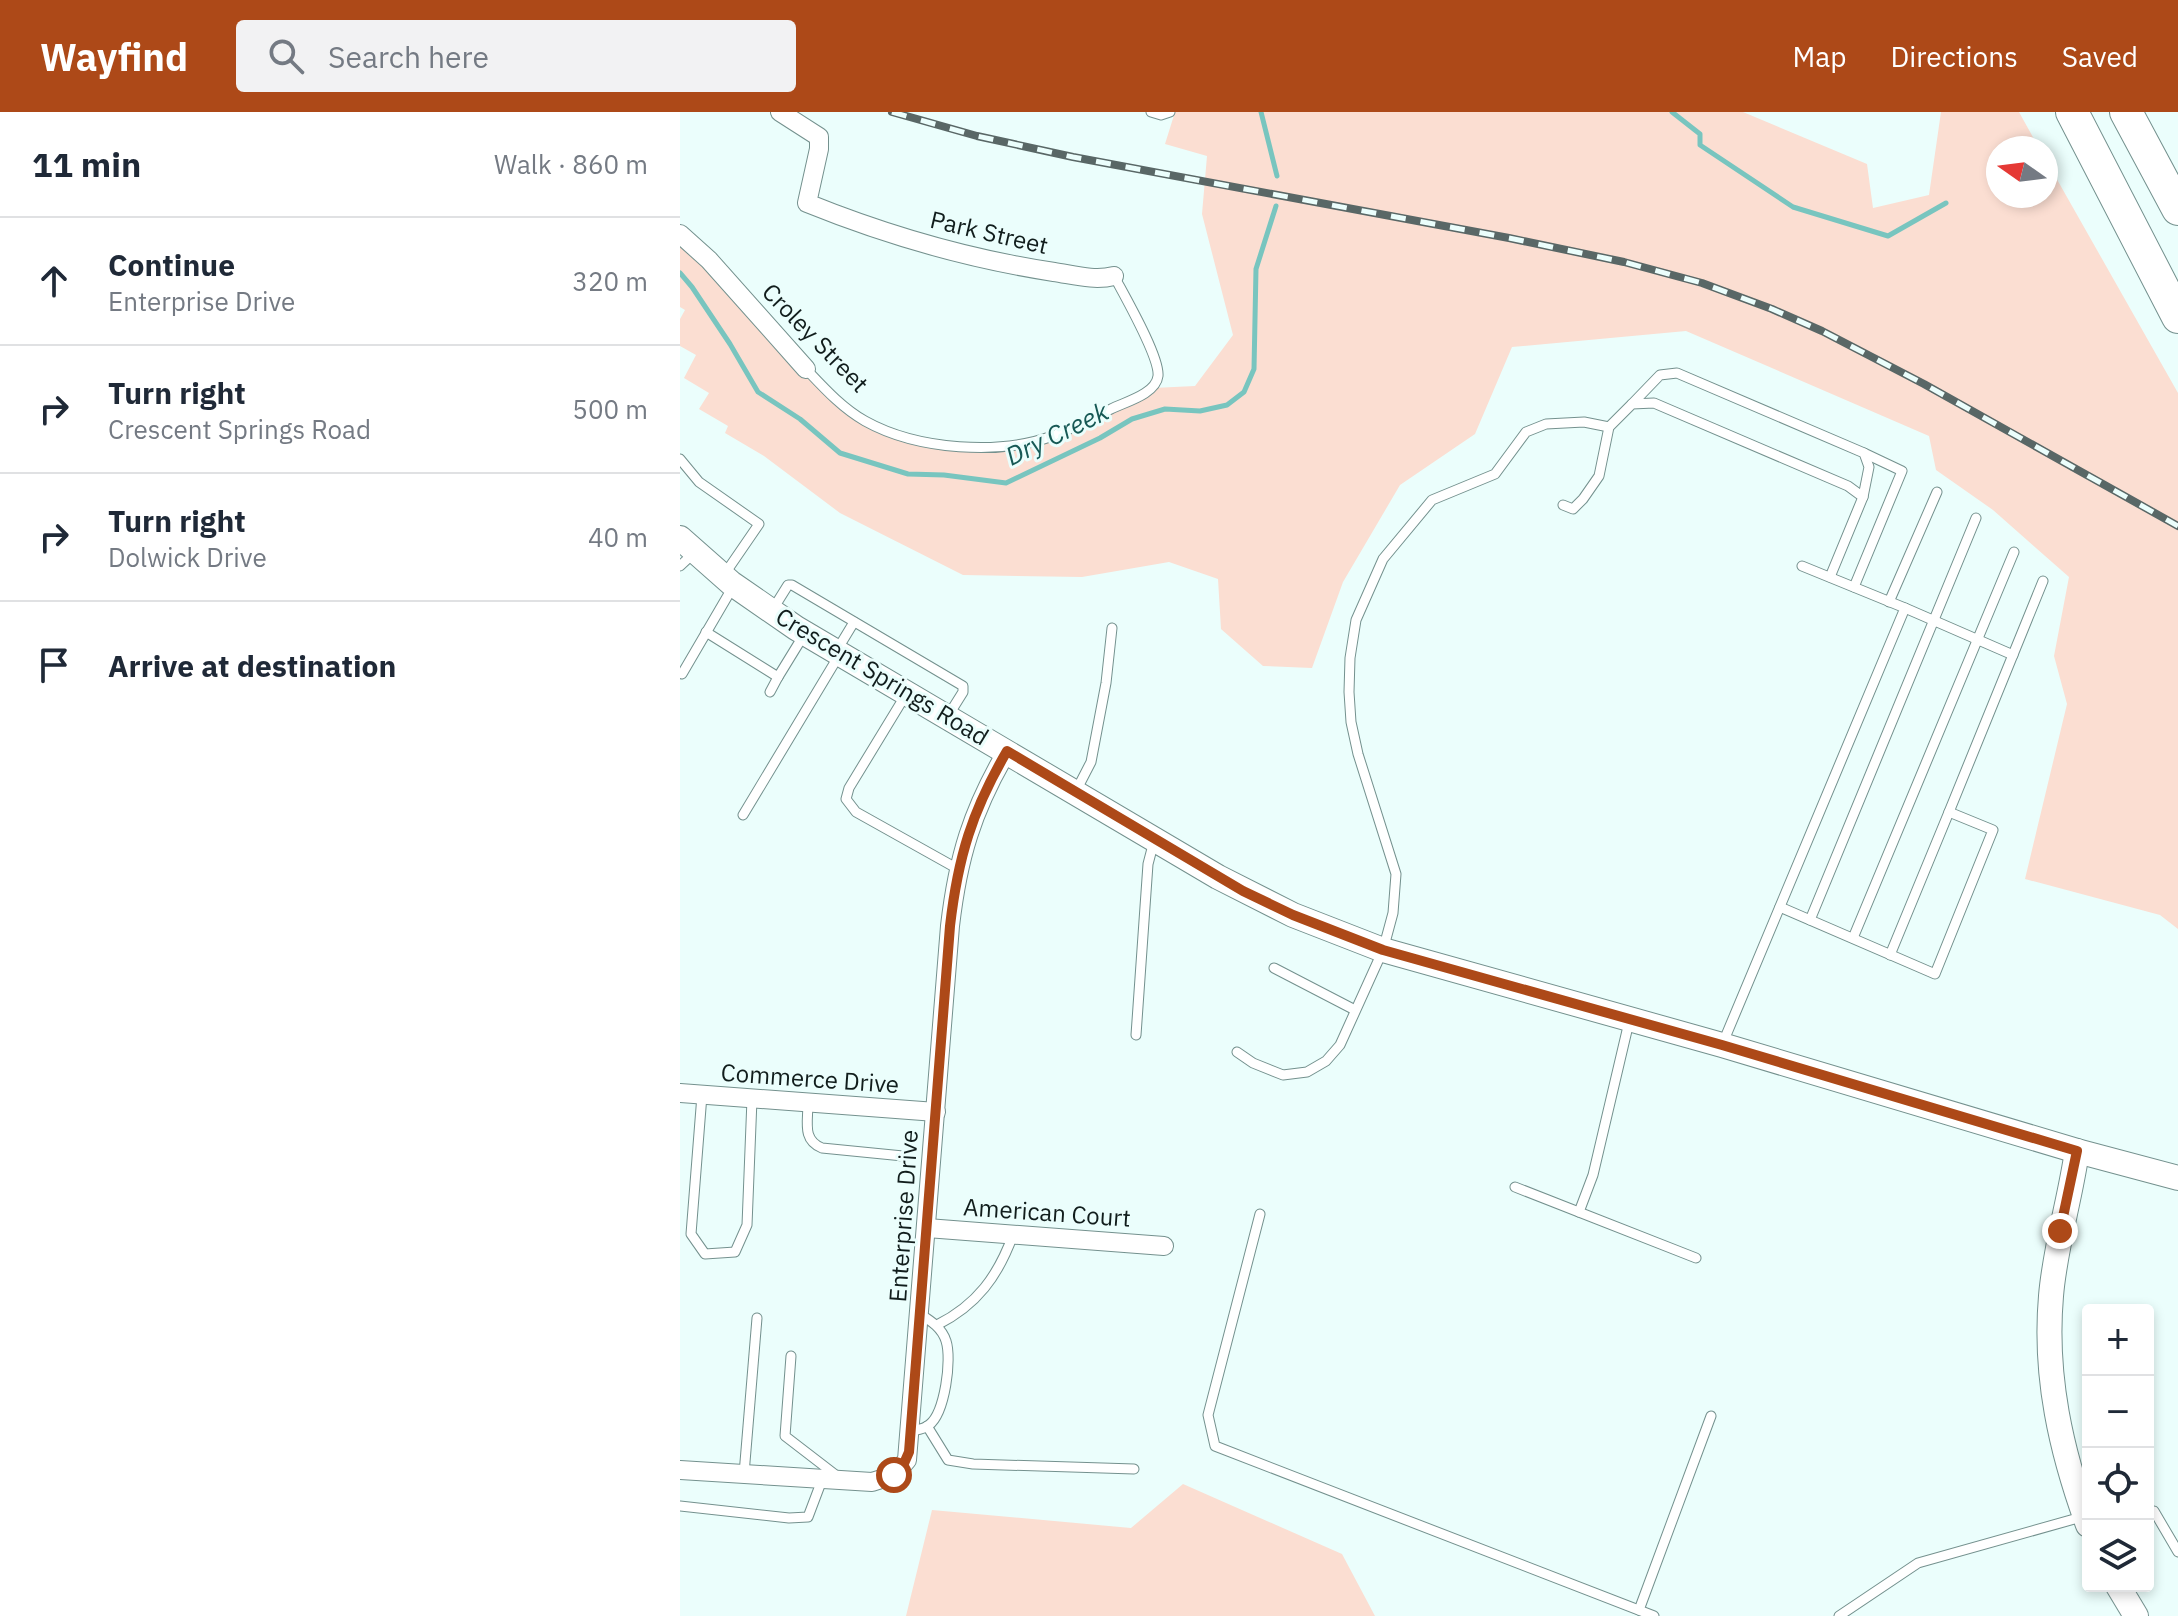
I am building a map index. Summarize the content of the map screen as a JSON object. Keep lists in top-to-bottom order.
{
  "streets": {
    "main road": ["Crescent Springs Road"],
    "street": [
      "Park Street",
      "Croley Street",
      "Commerce Drive",
      "American Court",
      "Enterprise Drive"
    ]
  },
  "crossings": [
    ["Park Street", "Croley Street"],
    ["Crescent Springs Road", "Enterprise Drive"],
    ["Commerce Drive", "Enterprise Drive"],
    ["American Court", "Enterprise Drive"]
  ],
  "water": ["Dry Creek"],
  "north": "left",
  "page": {
    "header": "Wayfind",
    "search": "Search here",
    "nav": ["Map", "Directions", "Saved"],
    "heading": ["11 min", "Walk · 860 m"],
    "list": [
      ["Continue", "Enterprise Drive", "320 m"],
      ["Turn right", "Crescent Springs Road", "500 m"],
      ["Turn right", "Dolwick Drive", "40 m"],
      "Arrive at destination"
    ],
    "map_buttons": ["+", "−"]
  }
}
